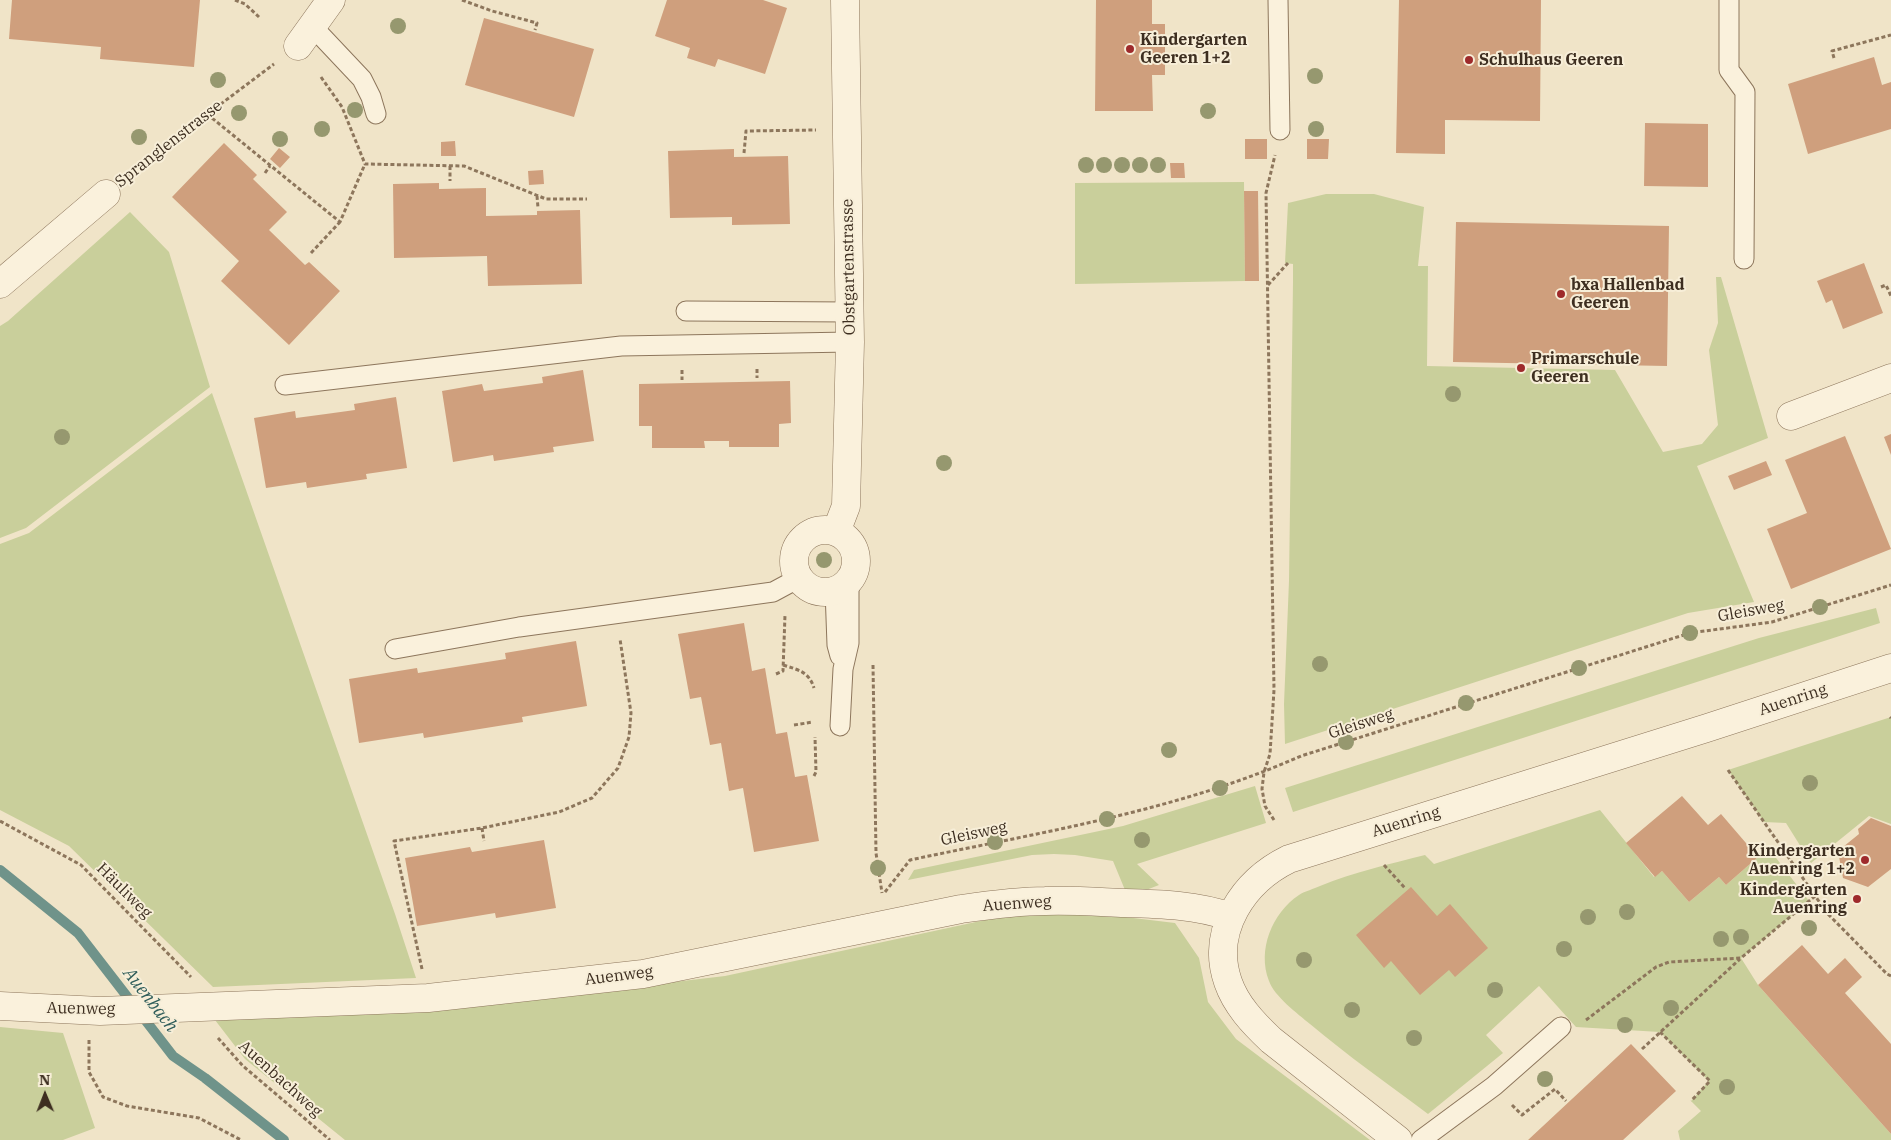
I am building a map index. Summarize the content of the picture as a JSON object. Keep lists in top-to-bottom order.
{
  "streets": {
    "street": [
      "Spranglenstrasse",
      "Obstgartenstrasse",
      "Auenring",
      "Auenweg"
    ],
    "path": ["Gleisweg", "Häuliweg", "Auenbachweg"]
  },
  "crossings": [
    ["Auenring", "Auenweg"],
    ["Häuliweg", "Auenweg"],
    ["Häuliweg", "Auenbachweg"],
    ["Auenweg", "Auenbachweg"]
  ],
  "water": ["Auenbach"],
  "places": [
    "Kindergarten Geeren 1+2",
    "Schulhaus Geeren",
    "bxa Hallenbad Geeren",
    "Primarschule Geeren",
    "Kindergarten Auenring 1+2",
    "Kindergarten Auenring"
  ],
  "north": "top"
}
